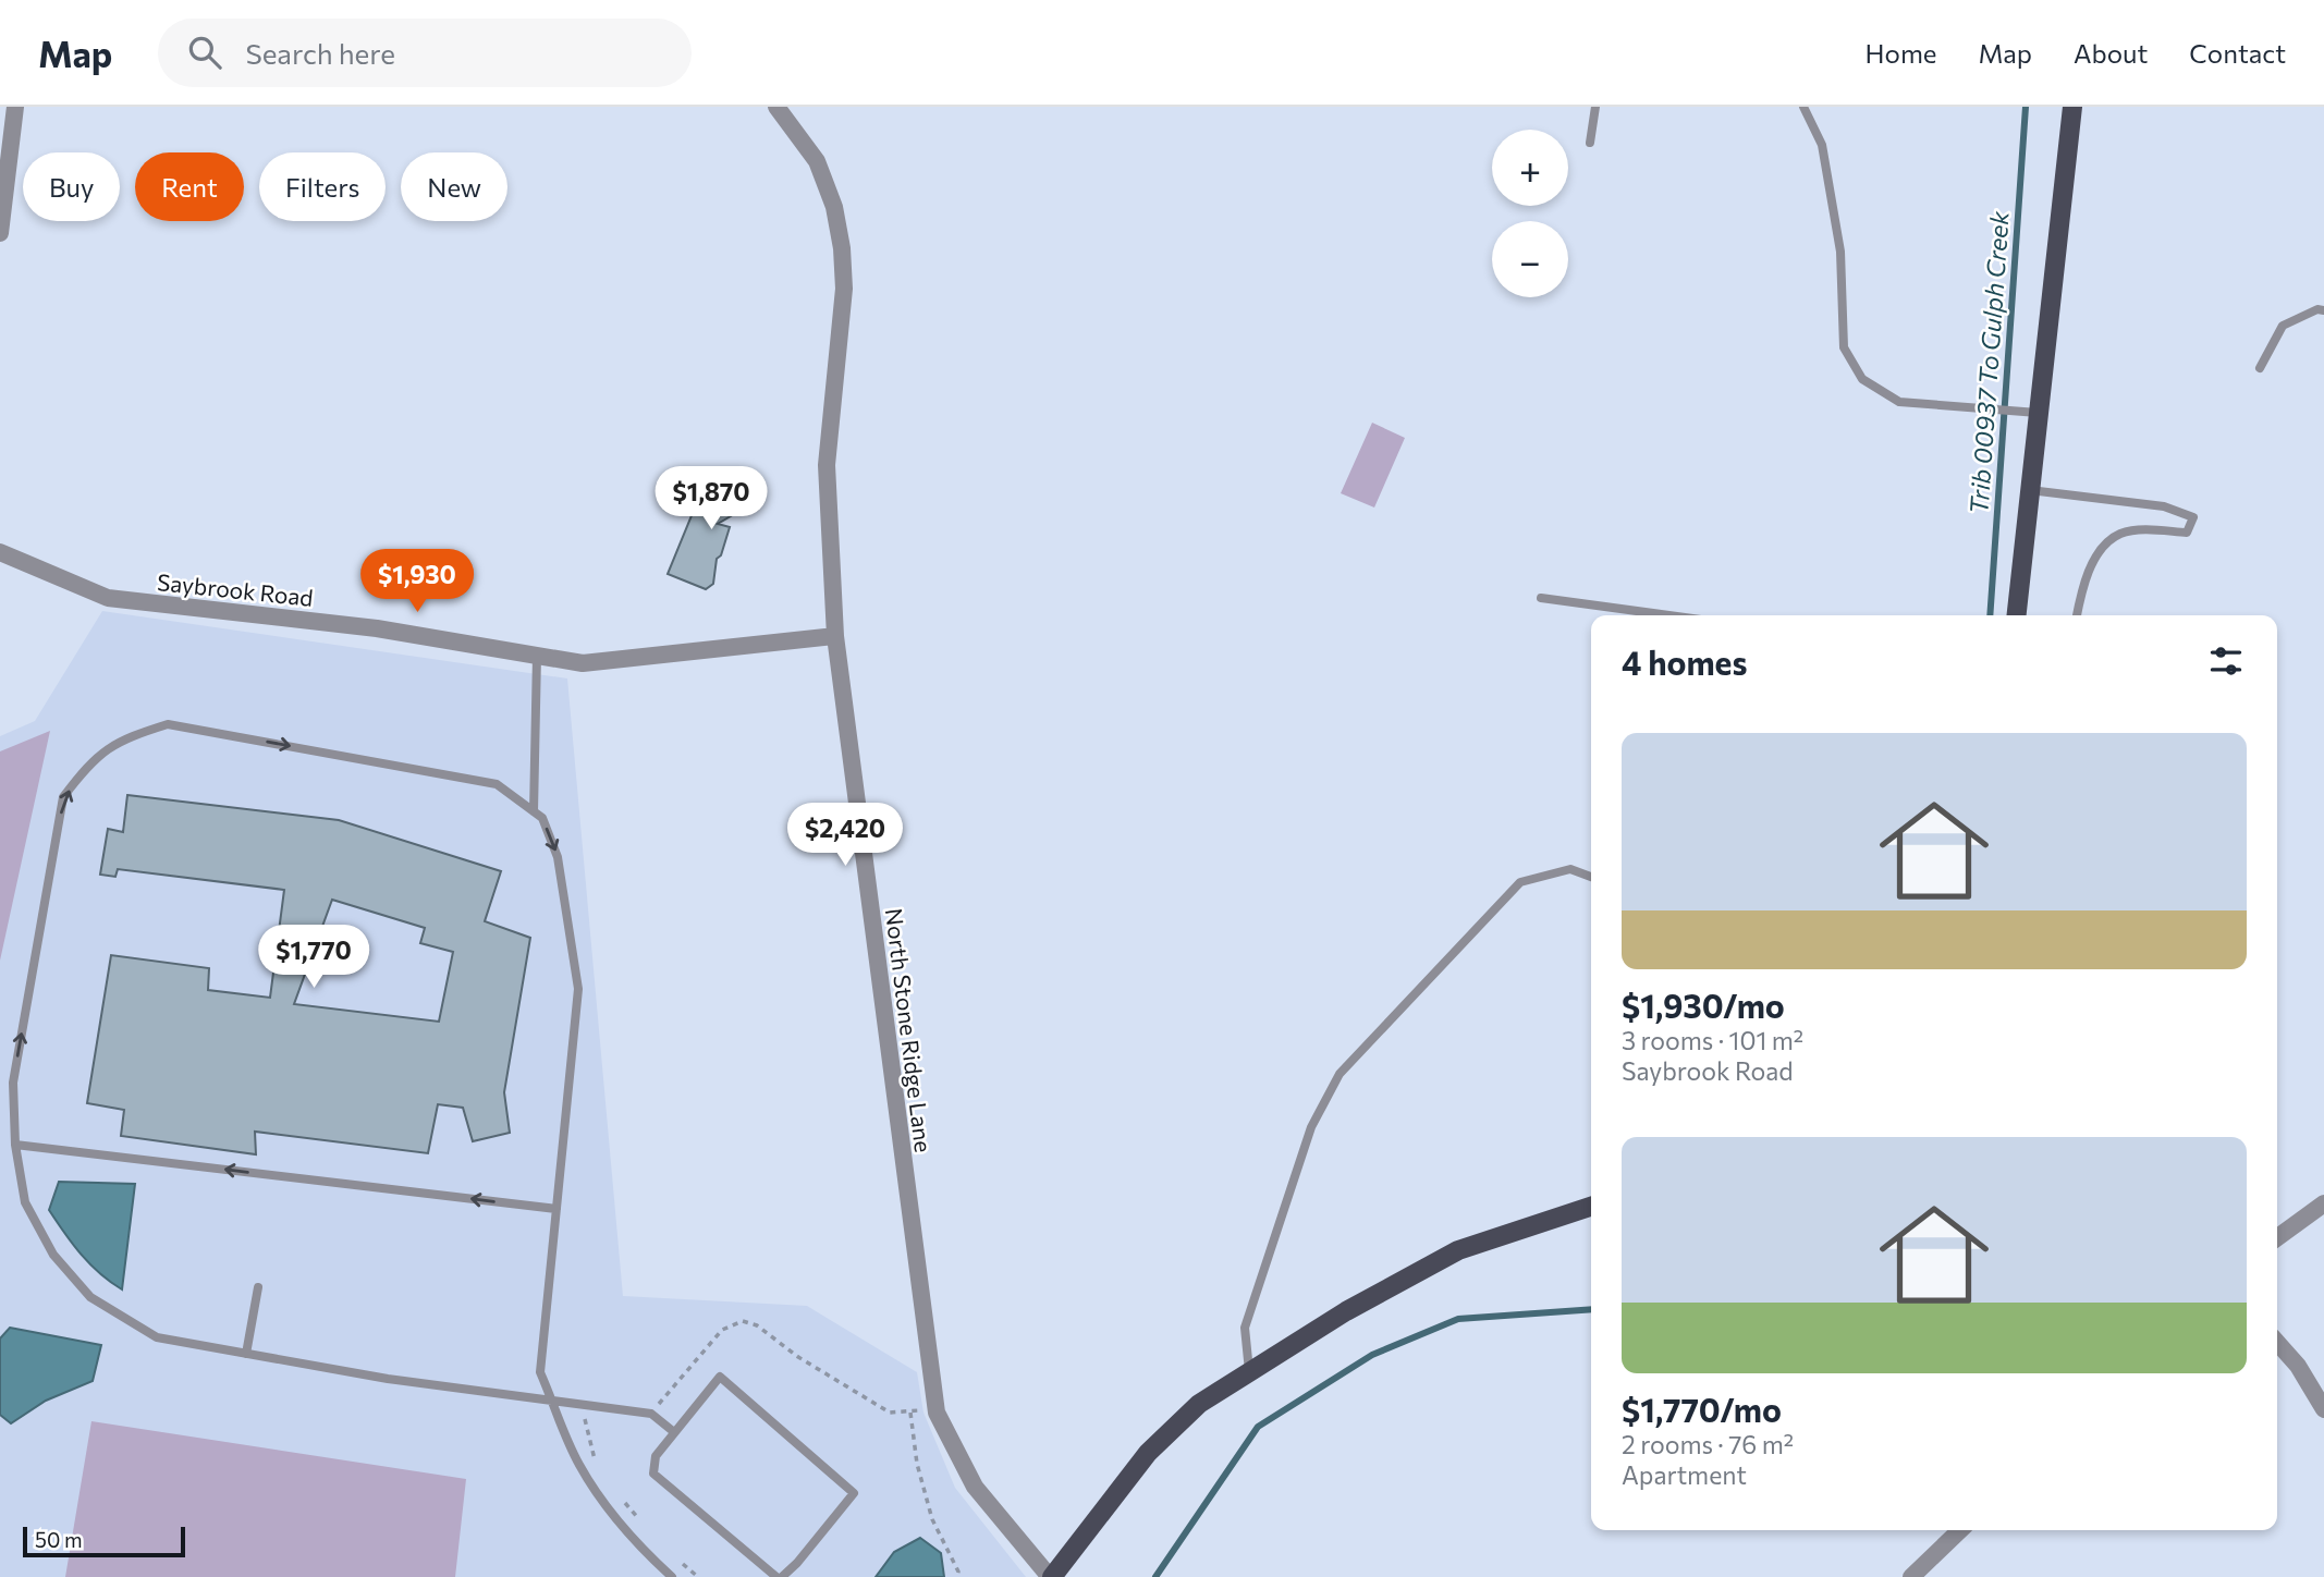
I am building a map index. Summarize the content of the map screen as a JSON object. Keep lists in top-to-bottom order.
{
  "streets": {
    "street": ["Saybrook Road", "North Stone Ridge Lane"]
  },
  "crossings": [
    ["Saybrook Road", "North Stone Ridge Lane"]
  ],
  "water": ["Trib 00937 To Gulph Creek"],
  "scale_bar": "50 m",
  "page": {
    "header": "Map",
    "search": "Search here",
    "nav": [
      "Home",
      "Map",
      "About",
      "Contact"
    ],
    "map_buttons": ["+", "−"],
    "chip": [
      "Buy",
      "Rent",
      "Filters",
      "New"
    ],
    "price": [
      "$1,870",
      "$1,930",
      "$2,420",
      "$1,770"
    ],
    "heading": "4 homes",
    "list": [
      {
        "name": "$1,930/mo",
        "note": "3 rooms · 101 m² · Saybrook Road"
      },
      {
        "name": "$1,770/mo",
        "note": "2 rooms · 76 m² · Apartment"
      }
    ],
    "scale": "50 m"
  }
}
